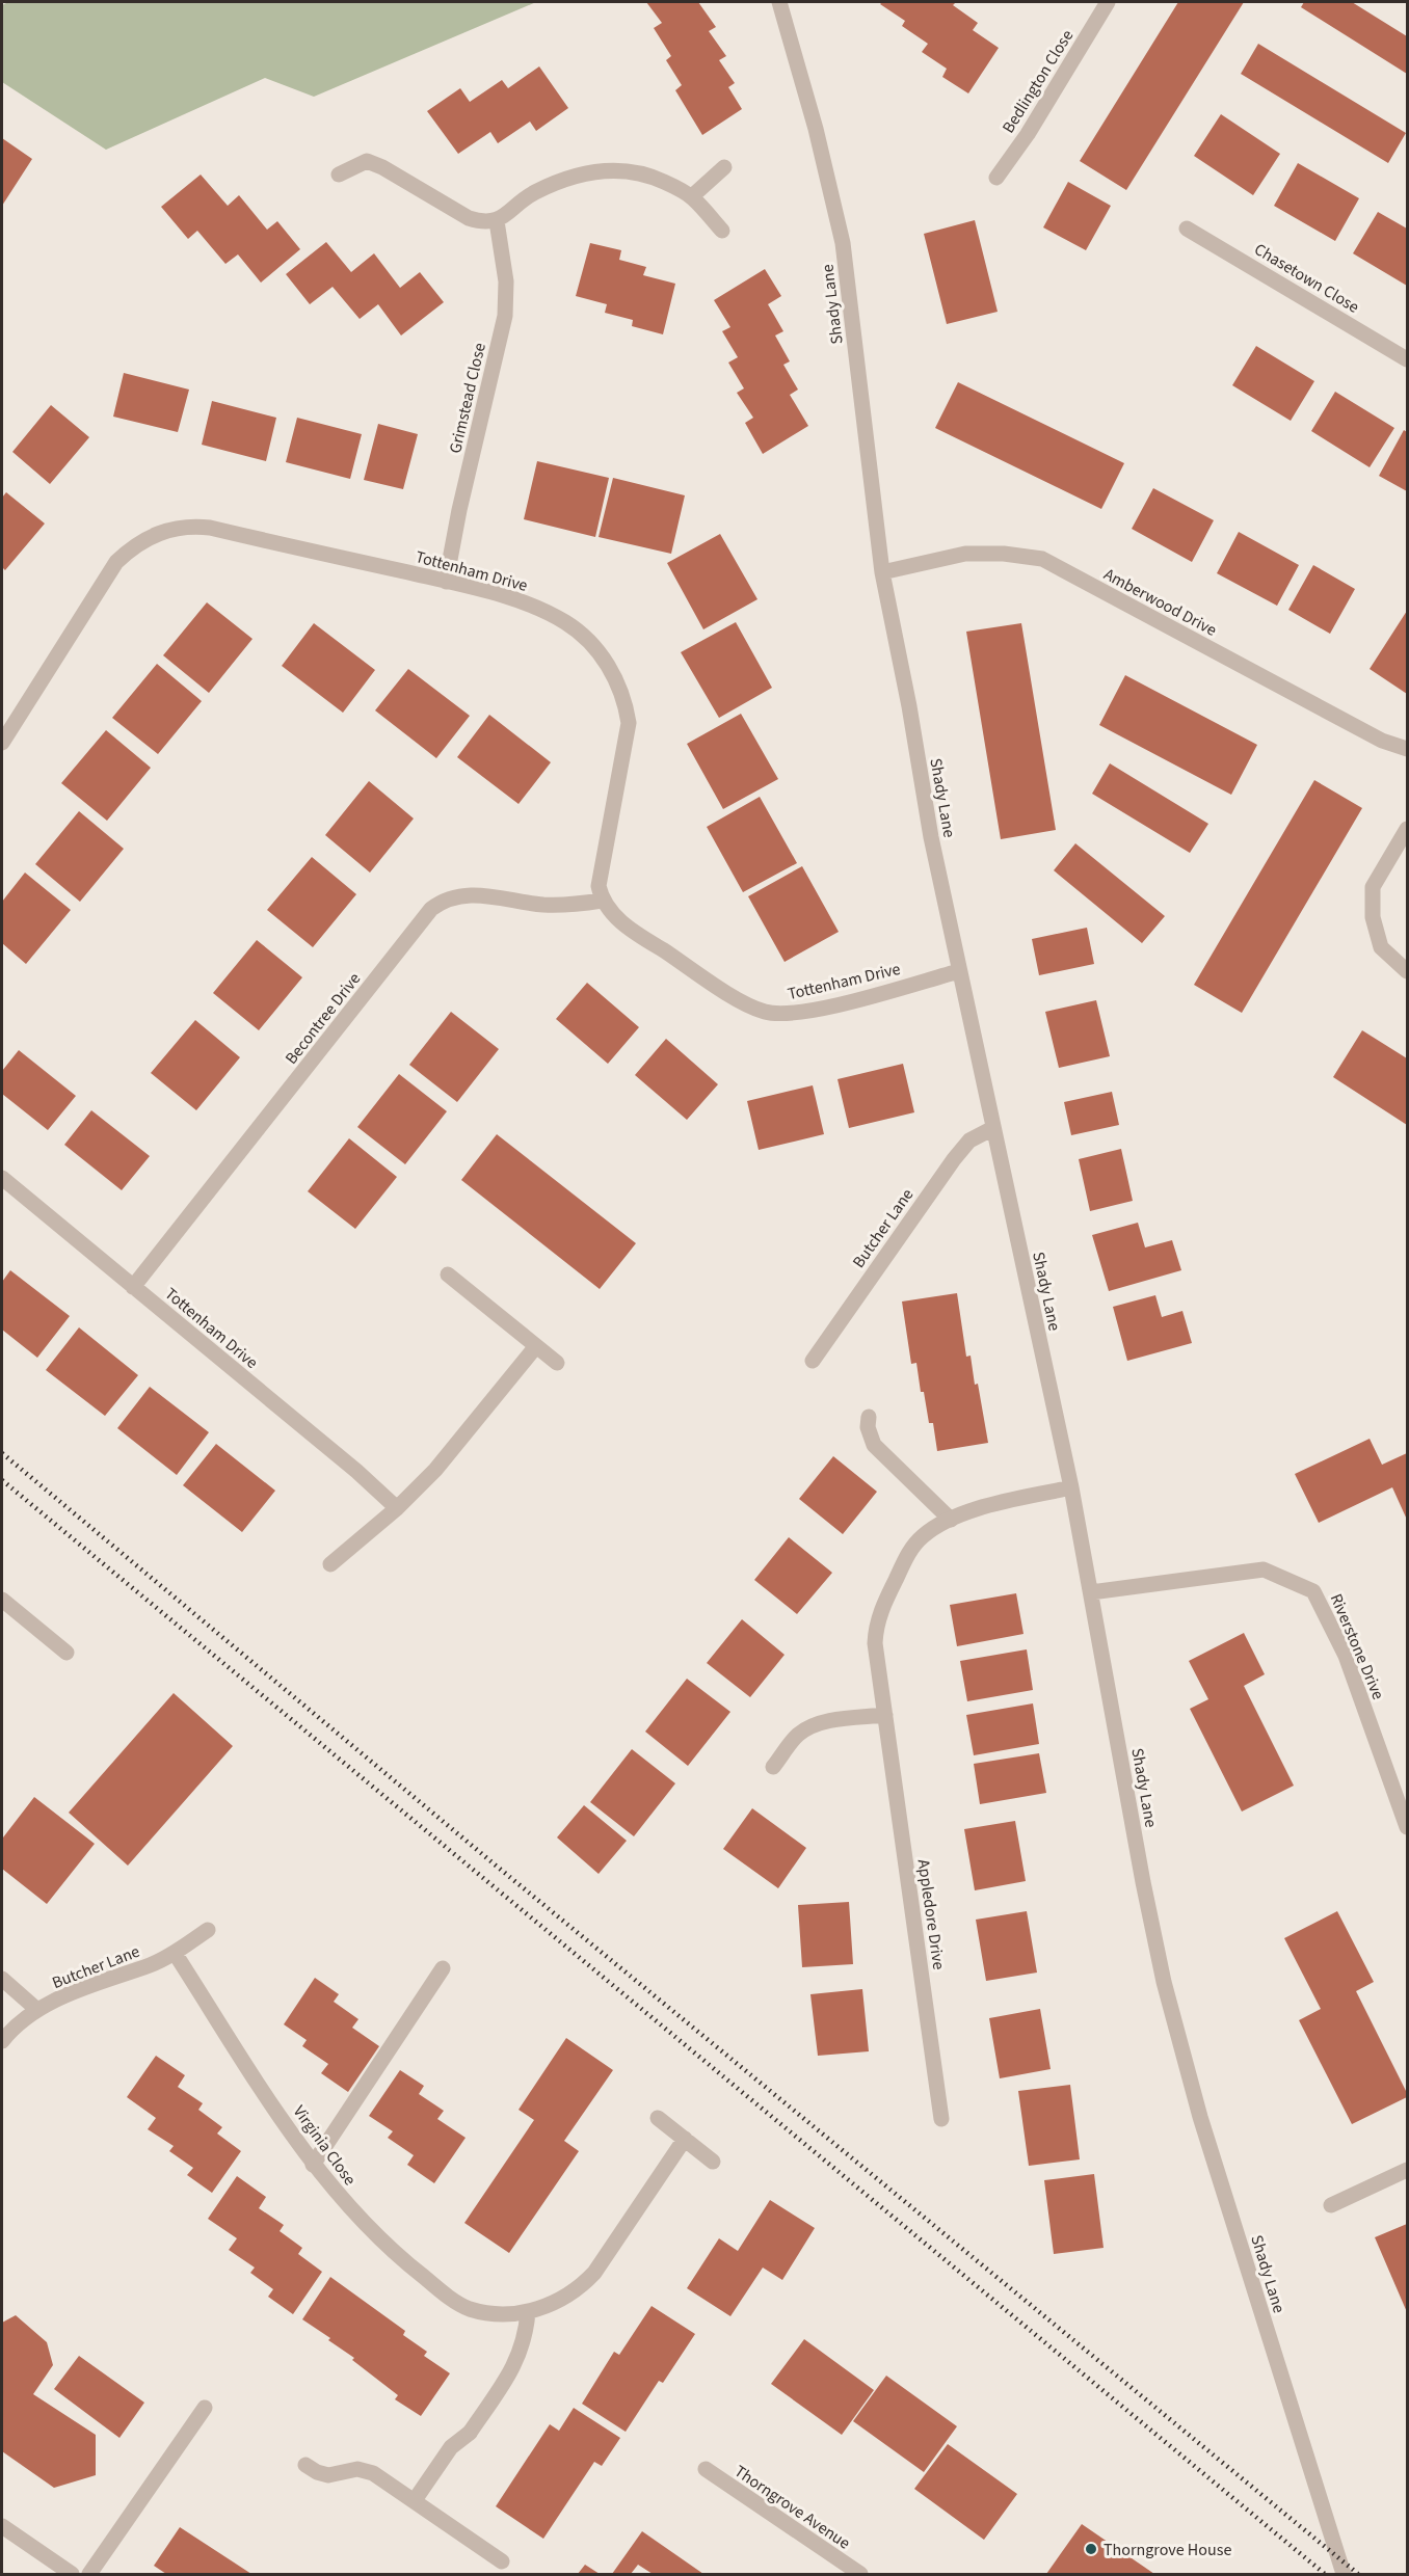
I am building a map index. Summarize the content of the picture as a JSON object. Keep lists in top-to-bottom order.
{
  "streets": {
    "street": [
      "Bedlington Close",
      "Chasetown Close",
      "Shady Lane",
      "Grimstead Close",
      "Tottenham Drive",
      "Amberwood Drive",
      "Becontree Drive",
      "Butcher Lane",
      "Riverstone Drive",
      "Appledore Drive",
      "Virginia Close",
      "Thorngrove Avenue"
    ]
  },
  "crossings": [
    ["Shady Lane", "Tottenham Drive"],
    ["Shady Lane", "Amberwood Drive"],
    ["Shady Lane", "Butcher Lane"],
    ["Shady Lane", "Riverstone Drive"],
    ["Shady Lane", "Appledore Drive"],
    ["Grimstead Close", "Tottenham Drive"],
    ["Tottenham Drive", "Becontree Drive"],
    ["Butcher Lane", "Virginia Close"]
  ],
  "places": ["Thorngrove House"]
}
